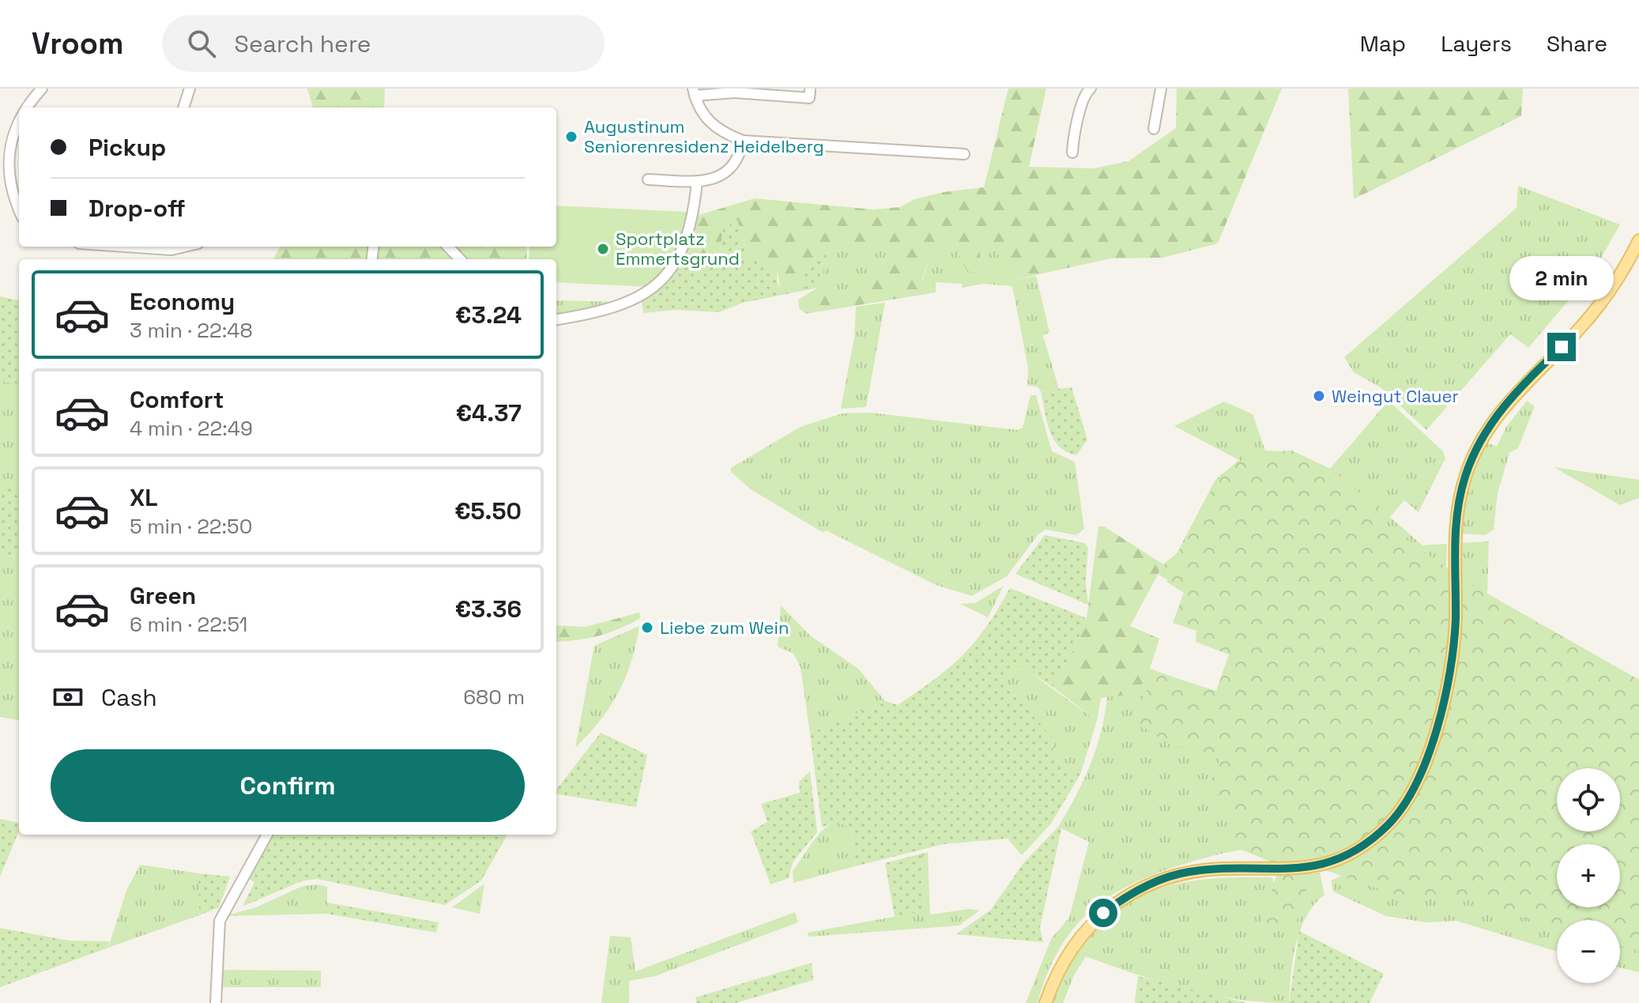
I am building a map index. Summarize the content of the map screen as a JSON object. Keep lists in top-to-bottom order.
{
  "places": [
    "Augustinum Seniorenresidenz Heidelberg",
    "Sportplatz Emmertsgrund",
    "Weingut Clauer",
    "Liebe zum Wein"
  ],
  "page": {
    "header": "Vroom",
    "search": "Search here",
    "nav": ["Map", "Layers", "Share"],
    "banner": ["Pickup", "Drop-off"],
    "bubble": "2 min",
    "list": [
      {
        "name": "Economy",
        "note": "3 min · 22:48",
        "value": "€3.24"
      },
      {
        "name": "Comfort",
        "note": "4 min · 22:49",
        "value": "€4.37"
      },
      {
        "name": "XL",
        "note": "5 min · 22:50",
        "value": "€5.50"
      },
      {
        "name": "Green",
        "note": "6 min · 22:51",
        "value": "€3.36"
      }
    ],
    "pay": ["Cash", "680 m"],
    "buttons": "Confirm",
    "map_buttons": ["+", "−"]
  }
}
